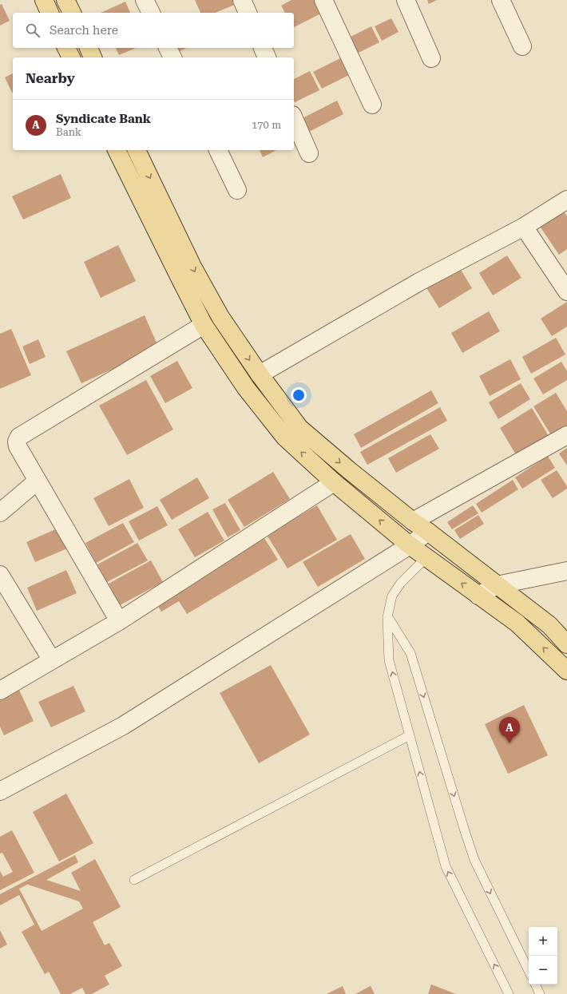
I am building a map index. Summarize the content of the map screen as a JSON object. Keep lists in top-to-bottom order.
{
  "page": {
    "search": "Search here",
    "heading": "Nearby",
    "list": [
      {
        "mark": "A",
        "name": "Syndicate Bank",
        "note": "Bank",
        "value": "170 m"
      }
    ],
    "pins": "A",
    "map_buttons": ["+", "−"]
  }
}
